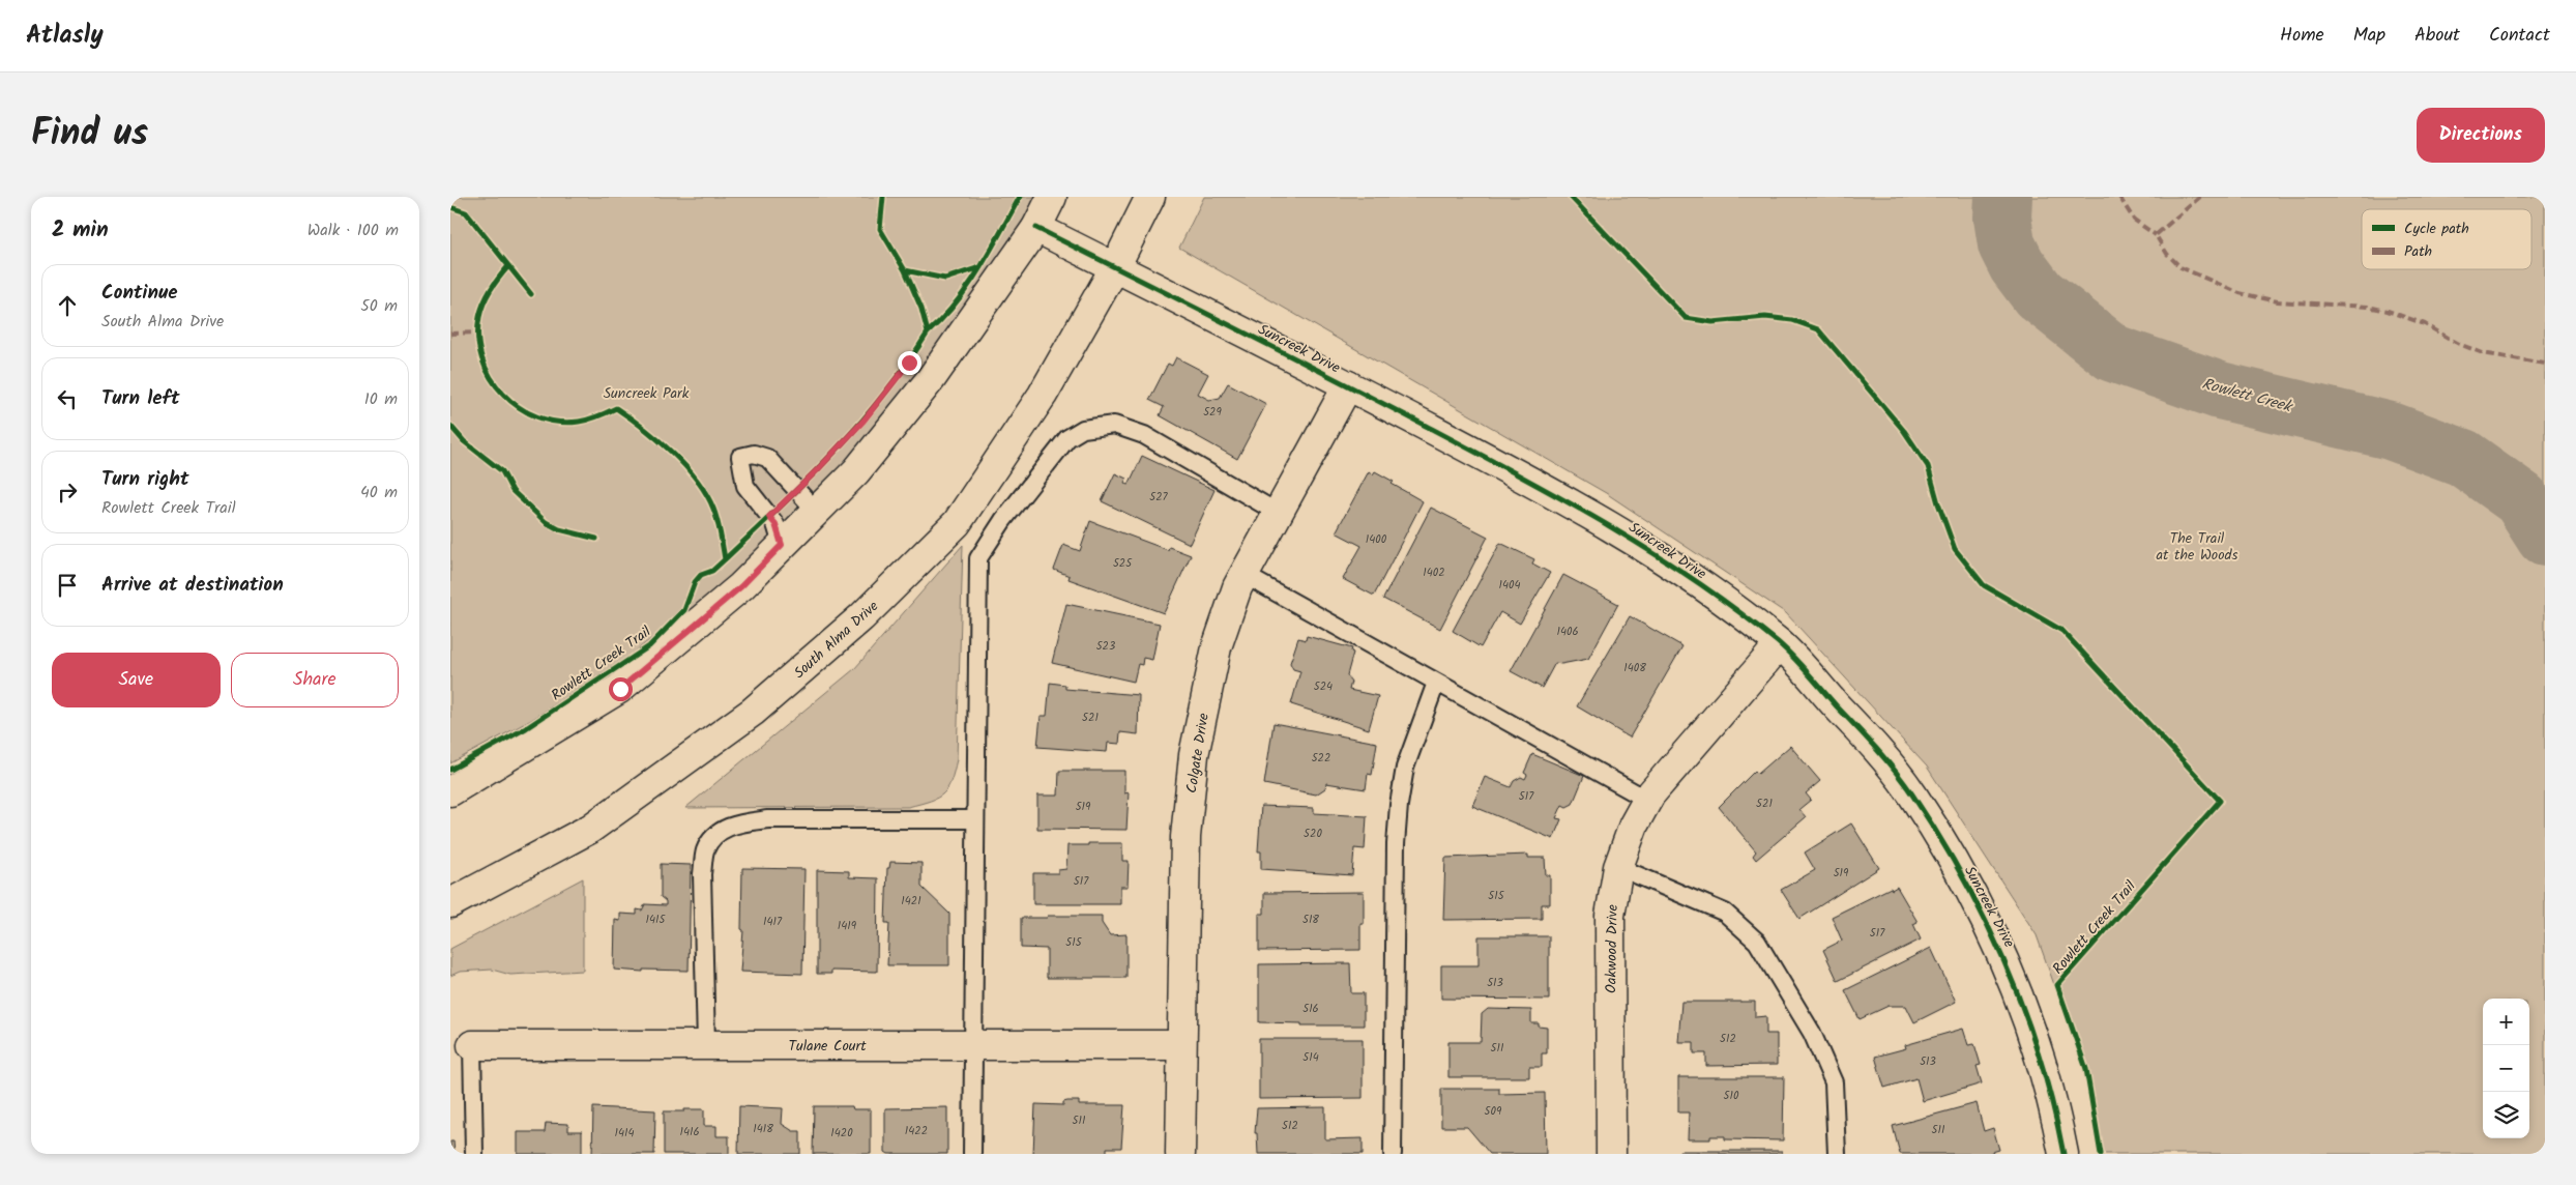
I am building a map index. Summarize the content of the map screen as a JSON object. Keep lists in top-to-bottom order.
{
  "streets": {
    "street": [
      "Suncreek Drive",
      "South Alma Drive",
      "Colgate Drive",
      "Oakwood Drive",
      "Tulane Court"
    ],
    "cycle path": ["Rowlett Creek Trail"]
  },
  "crossings": [
    ["Suncreek Drive", "South Alma Drive"],
    ["Suncreek Drive", "Colgate Drive"],
    ["Suncreek Drive", "Oakwood Drive"],
    ["Colgate Drive", "Tulane Court"]
  ],
  "water": ["Rowlett Creek"],
  "parks": ["Suncreek Park", "The Trail at the Woods"],
  "house_numbers": [
    "529",
    "527",
    "1400",
    "525",
    "1402",
    "1404",
    "1406",
    "523",
    "1408",
    "524",
    "521",
    "522",
    "517",
    "521",
    "519",
    "520",
    "519",
    "517",
    "515",
    "1421",
    "1415",
    "518",
    "1417",
    "1419",
    "517",
    "515",
    "513",
    "516",
    "512",
    "511",
    "514",
    "513",
    "510",
    "509",
    "511",
    "512",
    "1418",
    "511",
    "1422",
    "1416",
    "1414",
    "1420"
  ],
  "legend": ["Cycle path", "Path"],
  "page": {
    "header": "Atlasly",
    "nav": [
      "Home",
      "Map",
      "About",
      "Contact"
    ],
    "title": "Find us",
    "buttons": [
      "Directions",
      ["Save", "Share"]
    ],
    "heading": ["2 min", "Walk · 100 m"],
    "list": [
      ["Continue", "South Alma Drive", "50 m"],
      ["Turn left", "10 m"],
      ["Turn right", "Rowlett Creek Trail", "40 m"],
      "Arrive at destination"
    ],
    "map_buttons": ["+", "−"]
  }
}
